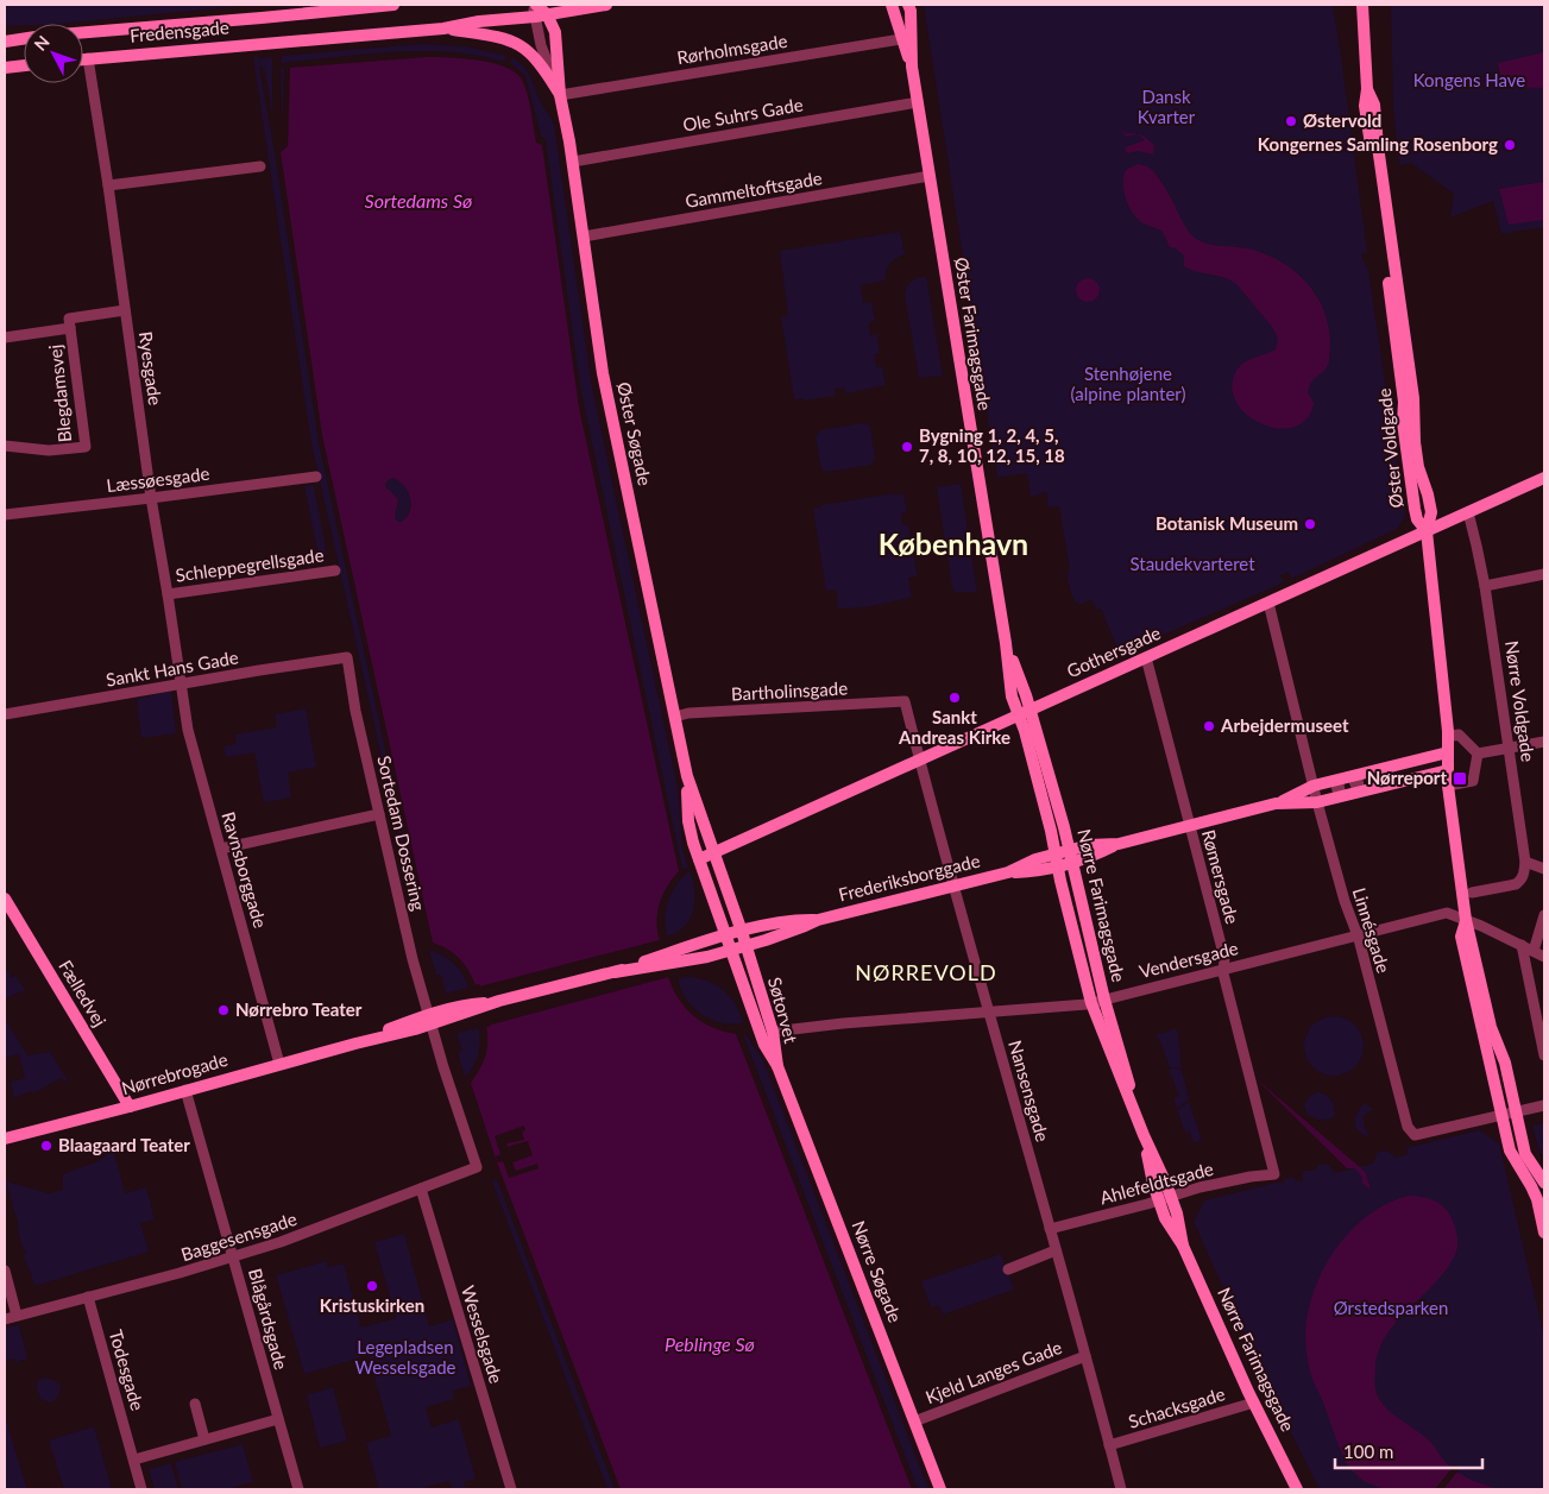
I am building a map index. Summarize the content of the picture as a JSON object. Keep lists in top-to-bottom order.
{
  "streets": {
    "street": [
      "Fredensgade",
      "Rørholmsgade",
      "Ole Suhrs Gade",
      "Gammeltoftsgade",
      "Øster Farimagsgade",
      "Ryesgade",
      "Blegdamsvej",
      "Øster Søgade",
      "Øster Voldgade",
      "Læssøesgade",
      "Schleppegrellsgade",
      "Gothersgade",
      "Sankt Hans Gade",
      "Bartholinsgade",
      "Nørre Voldgade",
      "Sortedam Dossering",
      "Ravnsborggade",
      "Rømersgade",
      "Frederiksborggade",
      "Nørre Farimagsgade",
      "Linnésgade",
      "Vendersgade",
      "Fælledvej",
      "Søtorvet",
      "Nørrebrogade",
      "Nansensgade",
      "Ahlefeldtsgade",
      "Baggesensgade",
      "Nørre Søgade",
      "Blågårdsgade",
      "Wesselsgade",
      "Todesgade",
      "Kjeld Langes Gade",
      "Schacksgade"
    ]
  },
  "crossings": [
    ["Fredensgade", "Ryesgade"],
    ["Rørholmsgade", "Øster Farimagsgade"],
    ["Rørholmsgade", "Øster Søgade"],
    ["Ole Suhrs Gade", "Øster Farimagsgade"],
    ["Ole Suhrs Gade", "Øster Søgade"],
    ["Gammeltoftsgade", "Øster Farimagsgade"],
    ["Gammeltoftsgade", "Øster Søgade"],
    ["Øster Farimagsgade", "Gothersgade"],
    ["Øster Farimagsgade", "Nørre Farimagsgade"],
    ["Ryesgade", "Blegdamsvej"],
    ["Ryesgade", "Læssøesgade"],
    ["Ryesgade", "Schleppegrellsgade"],
    ["Ryesgade", "Sankt Hans Gade"],
    ["Ryesgade", "Ravnsborggade"],
    ["Øster Søgade", "Bartholinsgade"],
    ["Øster Søgade", "Søtorvet"],
    ["Øster Voldgade", "Gothersgade"],
    ["Gothersgade", "Nørre Voldgade"],
    ["Gothersgade", "Rømersgade"],
    ["Gothersgade", "Nørre Farimagsgade"],
    ["Gothersgade", "Linnésgade"],
    ["Gothersgade", "Søtorvet"],
    ["Gothersgade", "Nansensgade"],
    ["Sankt Hans Gade", "Sortedam Dossering"],
    ["Sankt Hans Gade", "Ravnsborggade"],
    ["Bartholinsgade", "Nansensgade"],
    ["Sortedam Dossering", "Nørrebrogade"],
    ["Sortedam Dossering", "Baggesensgade"],
    ["Ravnsborggade", "Nørrebrogade"],
    ["Rømersgade", "Frederiksborggade"],
    ["Rømersgade", "Vendersgade"],
    ["Rømersgade", "Ahlefeldtsgade"],
    ["Frederiksborggade", "Nørre Farimagsgade"],
    ["Frederiksborggade", "Linnésgade"],
    ["Frederiksborggade", "Søtorvet"],
    ["Frederiksborggade", "Nørrebrogade"],
    ["Frederiksborggade", "Nansensgade"],
    ["Nørre Farimagsgade", "Vendersgade"],
    ["Nørre Farimagsgade", "Ahlefeldtsgade"],
    ["Nørre Farimagsgade", "Schacksgade"],
    ["Linnésgade", "Vendersgade"],
    ["Vendersgade", "Søtorvet"],
    ["Vendersgade", "Nansensgade"],
    ["Fælledvej", "Nørrebrogade"],
    ["Søtorvet", "Nørre Søgade"],
    ["Nørrebrogade", "Blågårdsgade"],
    ["Nansensgade", "Ahlefeldtsgade"],
    ["Nansensgade", "Kjeld Langes Gade"],
    ["Nansensgade", "Schacksgade"],
    ["Baggesensgade", "Blågårdsgade"],
    ["Baggesensgade", "Wesselsgade"],
    ["Baggesensgade", "Todesgade"],
    ["Nørre Søgade", "Kjeld Langes Gade"]
  ],
  "districts": ["København", "NØRREVOLD"],
  "water": ["Sortedams Sø", "Peblinge Sø"],
  "parks": [
    "Kongens Have",
    "Dansk Kvarter",
    "Stenhøjene (alpine planter)",
    "Staudekvarteret",
    "Ørstedsparken",
    "Legepladsen Wesselsgade"
  ],
  "places": {
    "other": [
      "Østervold",
      "Kongernes Samling Rosenborg",
      "Bygning 1, 2, 4, 5, 7, 8, 10, 12, 15, 18",
      "Botanisk Museum",
      "Sankt Andreas Kirke",
      "Arbejdermuseet",
      "Nørrebro Teater",
      "Blaagaard Teater",
      "Kristuskirken"
    ],
    "transit": ["Nørreport"]
  },
  "scale_bar": "100 m",
  "north": "top left"
}
